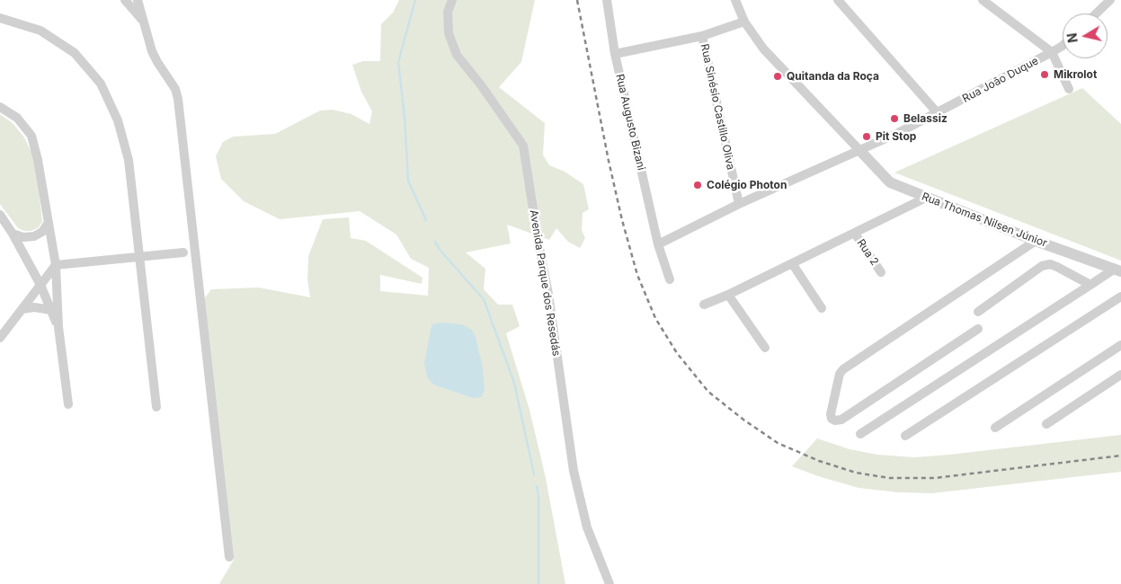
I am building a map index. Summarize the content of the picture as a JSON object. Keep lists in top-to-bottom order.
{
  "streets": {
    "street": [
      "Rua João Duque",
      "Rua Sinésio Castillo Oliva",
      "Rua Augusto Bizani",
      "Rua Thomas Nilsen Júnior",
      "Rua 2",
      "Avenida Parque dos Resedás"
    ]
  },
  "crossings": [
    ["Rua João Duque", "Rua Sinésio Castillo Oliva"],
    ["Rua João Duque", "Rua Augusto Bizani"],
    ["Rua João Duque", "Rua Thomas Nilsen Júnior"]
  ],
  "places": [
    "Mikrolot",
    "Quitanda da Roça",
    "Belassiz",
    "Pit Stop",
    "Colégio Photon"
  ],
  "north": "left"
}
